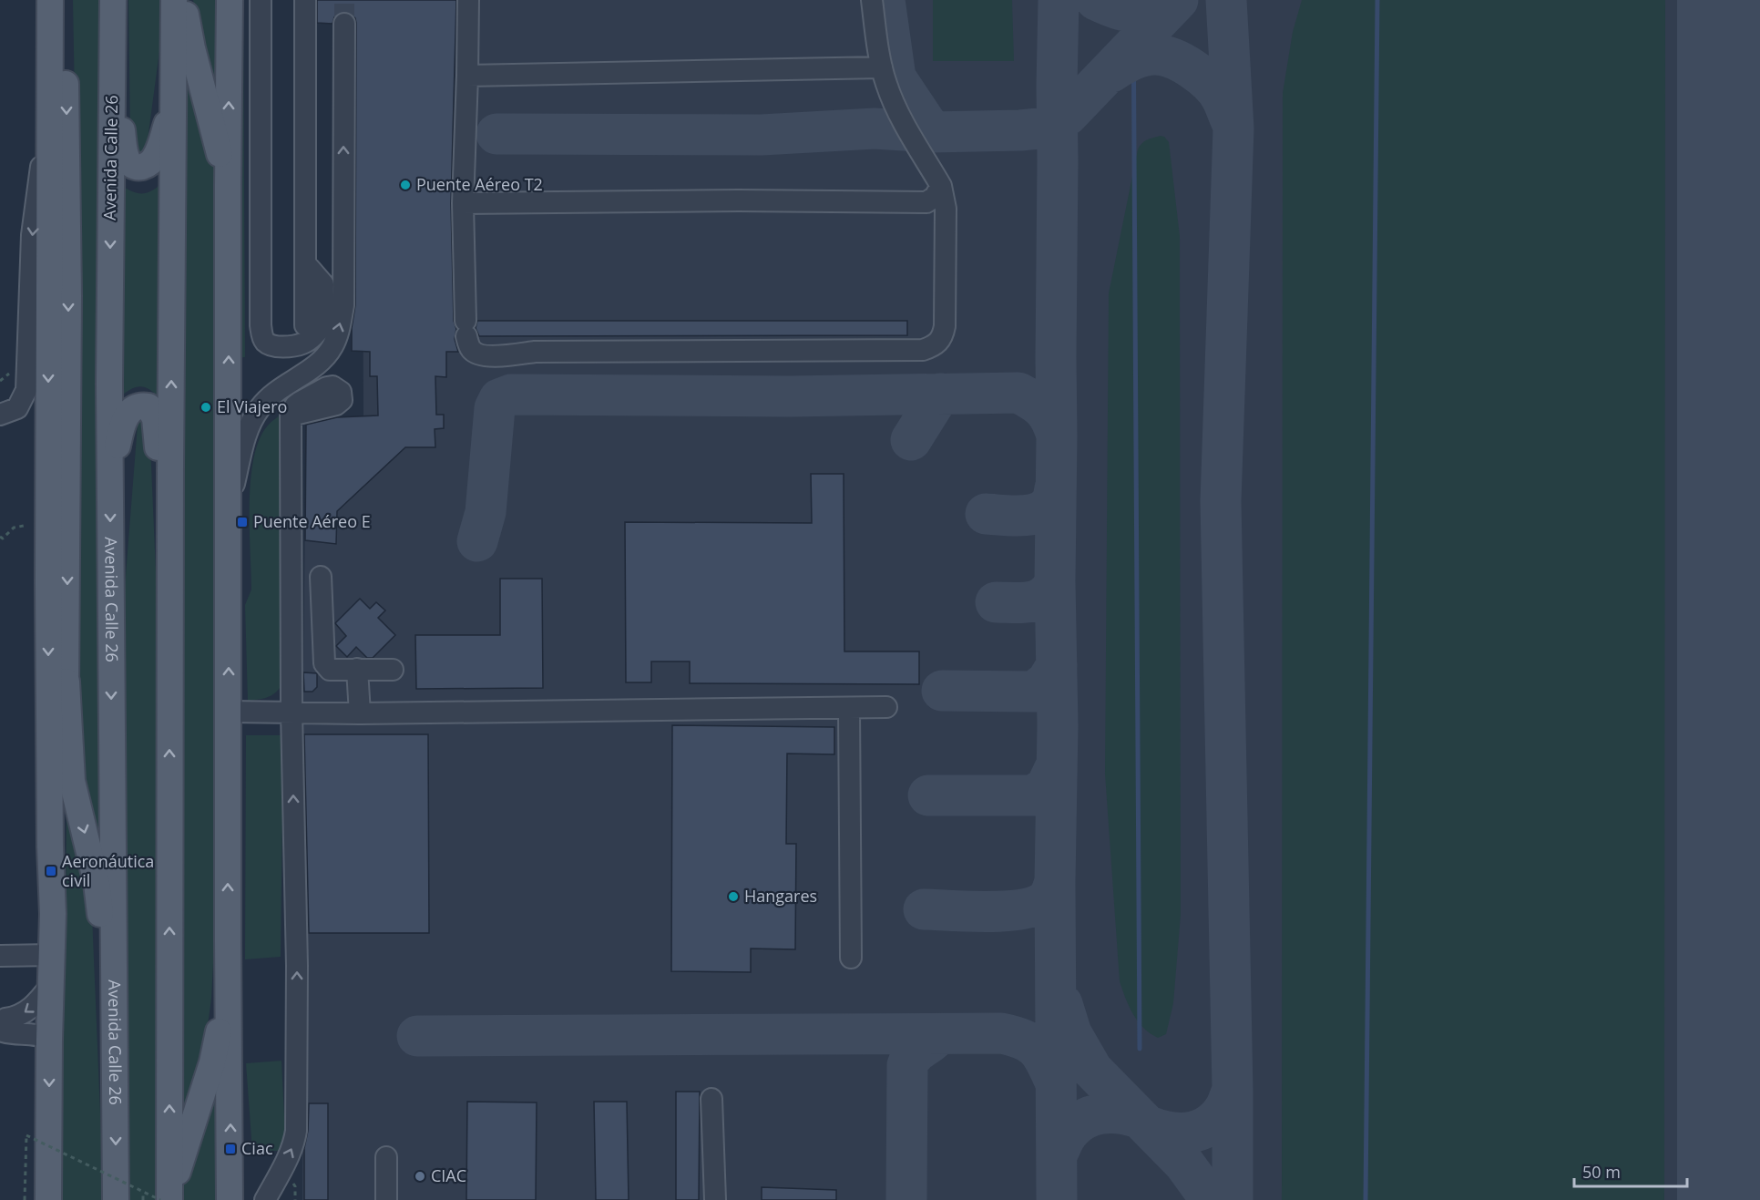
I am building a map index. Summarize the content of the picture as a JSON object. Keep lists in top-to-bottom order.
{
  "streets": {
    "main road": ["Avenida Calle 26"]
  },
  "places": {
    "other": [
      "Puente Aéreo T2",
      "El Viajero",
      "Hangares",
      "CIAC"
    ],
    "transit": ["Puente Aéreo E", "Aeronáutica civil", "Ciac"]
  },
  "scale_bar": "50 m"
}
